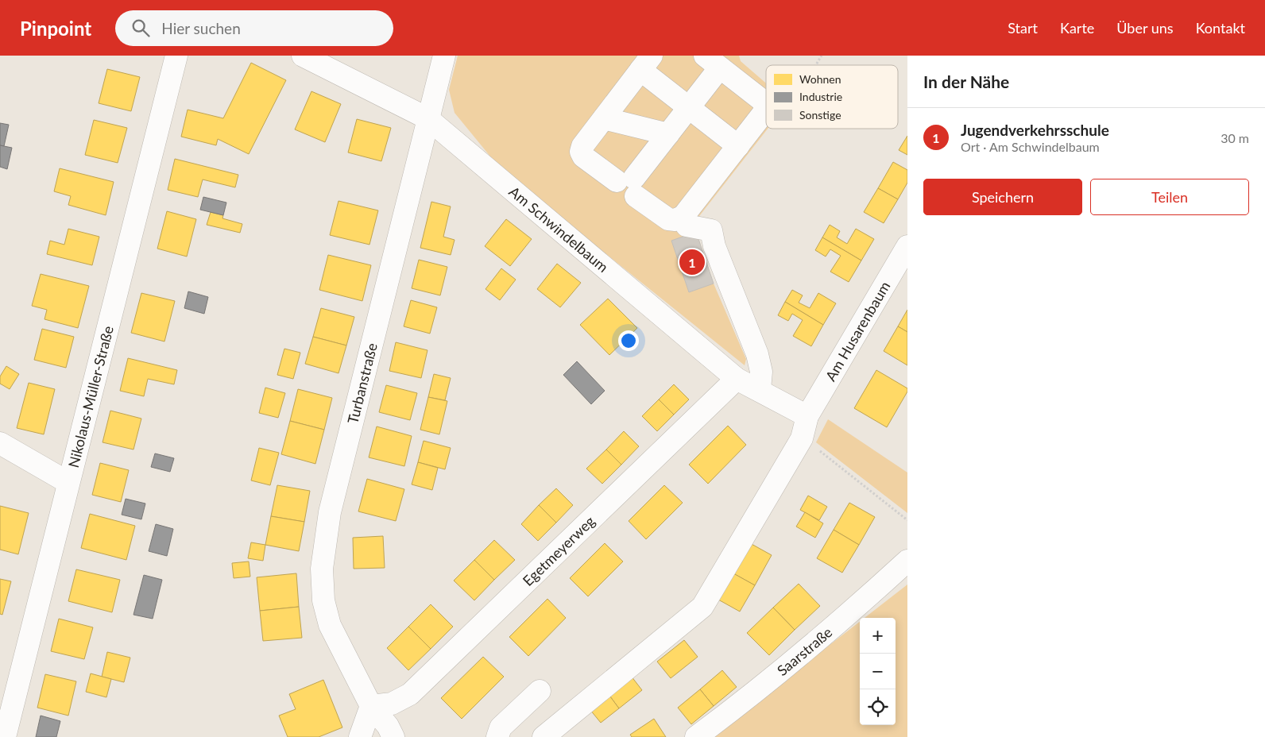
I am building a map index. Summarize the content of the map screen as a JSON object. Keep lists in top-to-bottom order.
{
  "streets": {
    "street": [
      "Am Schwindelbaum",
      "Am Husarenbaum",
      "Turbanstraße",
      "Nikolaus-Müller-Straße",
      "Egetmeyerweg",
      "Saarstraße"
    ]
  },
  "crossings": [
    ["Am Schwindelbaum", "Am Husarenbaum"],
    ["Am Schwindelbaum", "Turbanstraße"],
    ["Am Schwindelbaum", "Egetmeyerweg"],
    ["Turbanstraße", "Egetmeyerweg"]
  ],
  "legend": ["Wohnen", "Industrie", "Sonstige"],
  "page": {
    "header": "Pinpoint",
    "search": "Hier suchen",
    "nav": [
      "Start",
      "Karte",
      "Über uns",
      "Kontakt"
    ],
    "heading": "In der Nähe",
    "list": [
      {
        "mark": "1",
        "name": "Jugendverkehrsschule",
        "note": "Ort · Am Schwindelbaum",
        "value": "30 m"
      }
    ],
    "buttons": ["Speichern", "Teilen"],
    "pins": "1",
    "map_buttons": ["+", "−"]
  }
}
